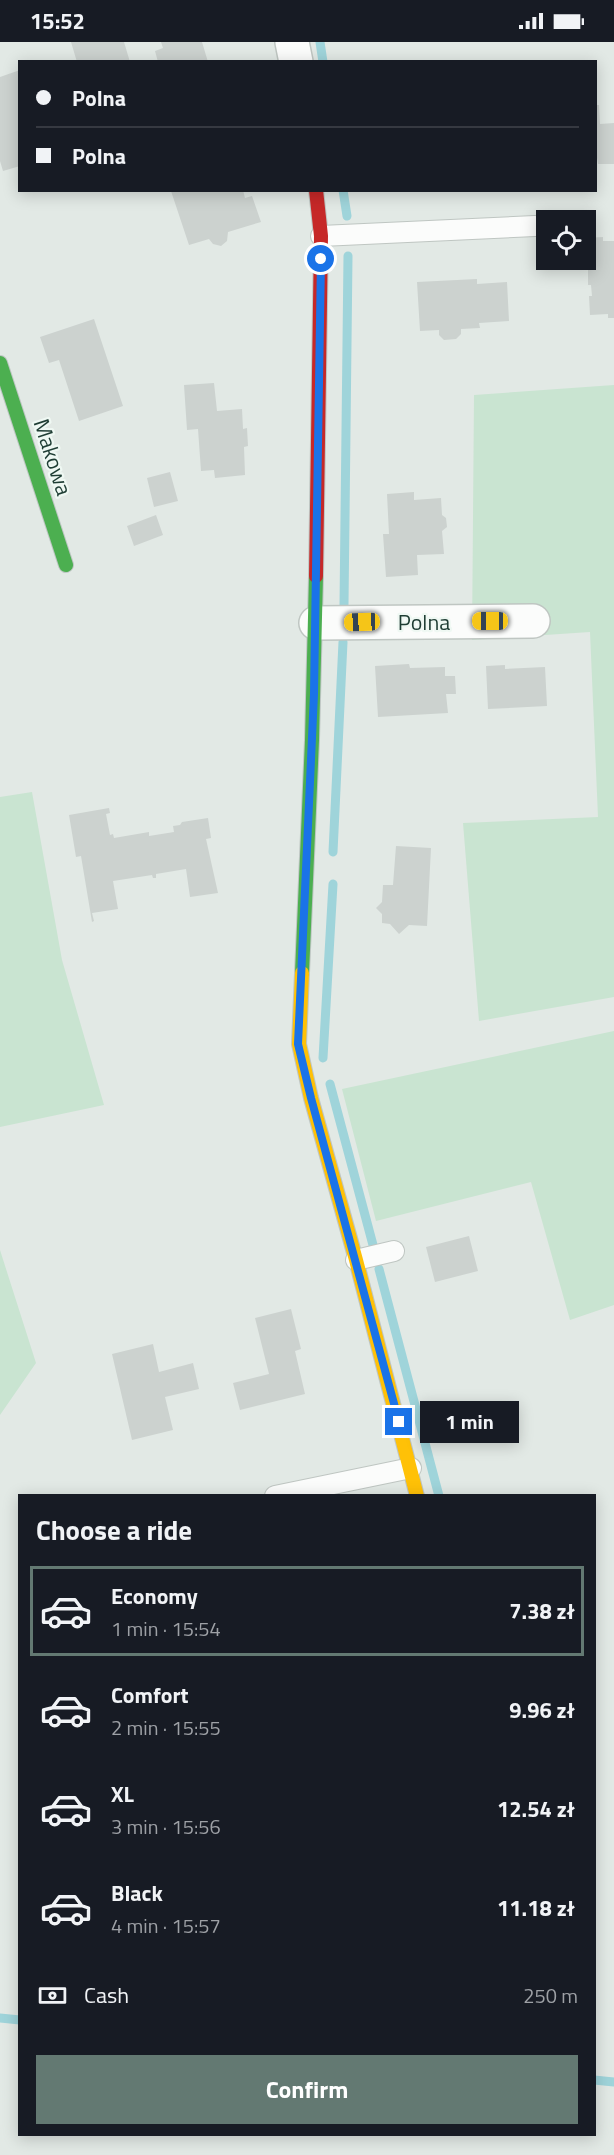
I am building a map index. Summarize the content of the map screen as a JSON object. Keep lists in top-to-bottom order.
{
  "streets": {
    "street": ["Makowa", "Polna"]
  },
  "page": {
    "status": "15:52",
    "banner": ["Polna", "Polna"],
    "bubble": "1 min",
    "heading": "Choose a ride",
    "list": [
      {
        "name": "Economy",
        "note": "1 min · 15:54",
        "value": "7.38 zł"
      },
      {
        "name": "Comfort",
        "note": "2 min · 15:55",
        "value": "9.96 zł"
      },
      {
        "name": "XL",
        "note": "3 min · 15:56",
        "value": "12.54 zł"
      },
      {
        "name": "Black",
        "note": "4 min · 15:57",
        "value": "11.18 zł"
      }
    ],
    "pay": ["Cash", "250 m"],
    "buttons": "Confirm"
  }
}
